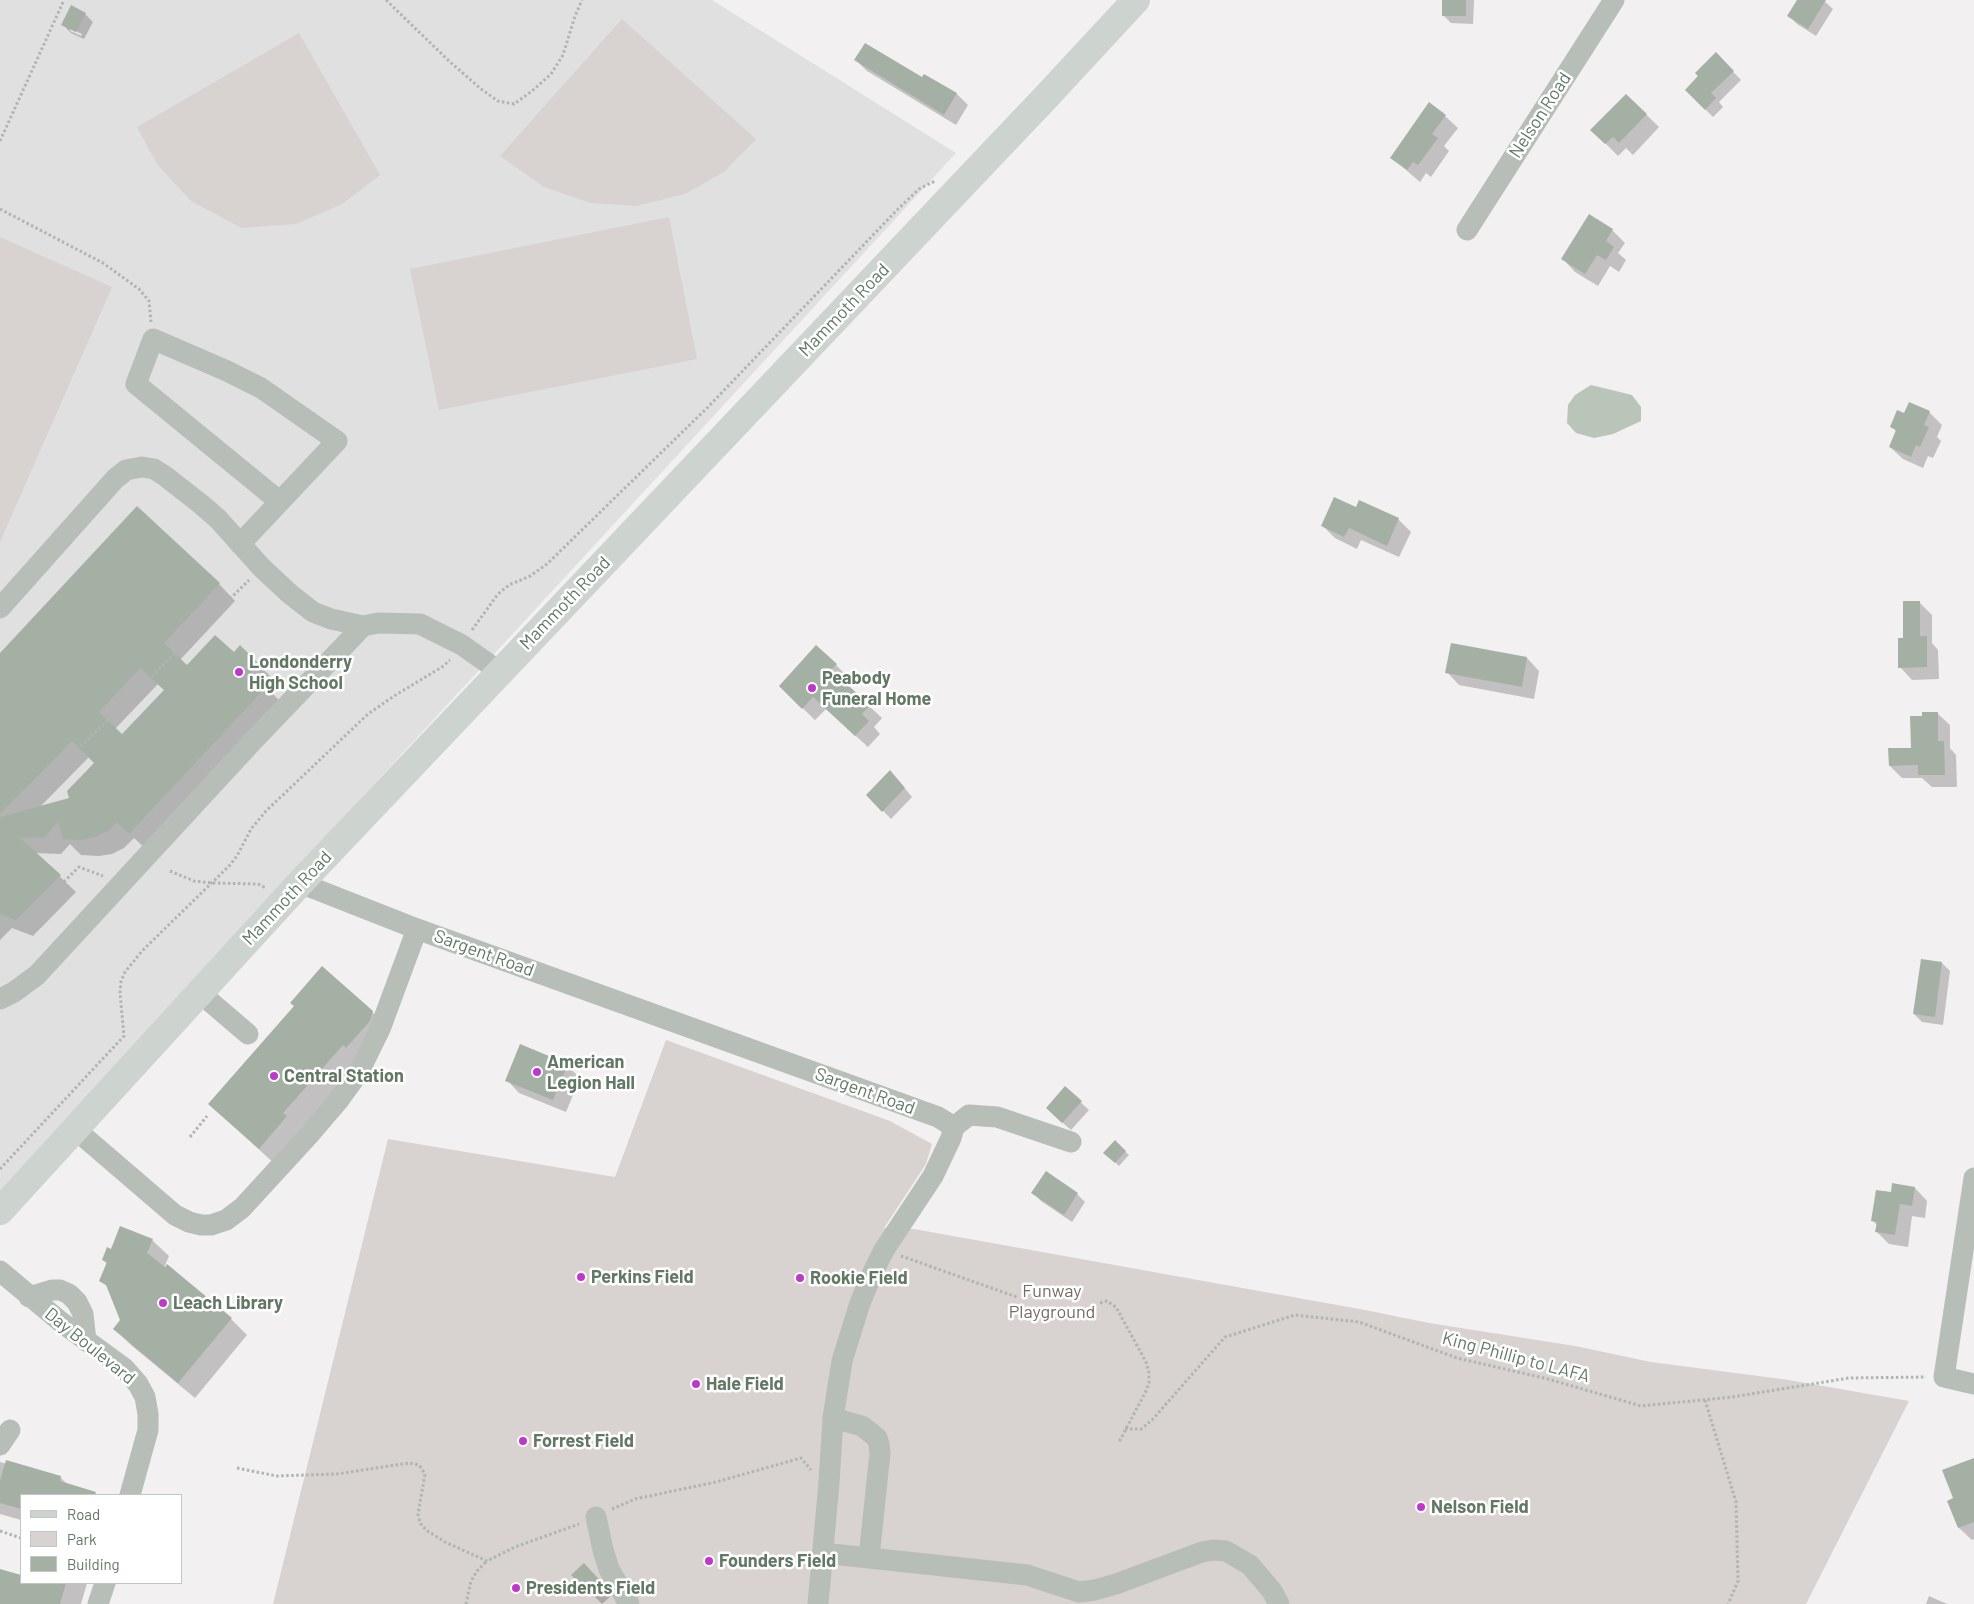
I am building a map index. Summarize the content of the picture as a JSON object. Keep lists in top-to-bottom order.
{
  "streets": {
    "main road": ["Mammoth Road"],
    "street": ["Nelson Road", "Sargent Road", "Day Boulevard"],
    "path": ["King Phillip to LAFA"]
  },
  "crossings": [
    ["Mammoth Road", "Sargent Road"]
  ],
  "parks": ["Funway Playground"],
  "places": [
    "Londonderry High School",
    "Peabody Funeral Home",
    "American Legion Hall",
    "Central Station",
    "Perkins Field",
    "Rookie Field",
    "Leach Library",
    "Hale Field",
    "Forrest Field",
    "Nelson Field",
    "Founders Field",
    "Presidents Field"
  ],
  "legend": ["Road", "Park", "Building"]
}
